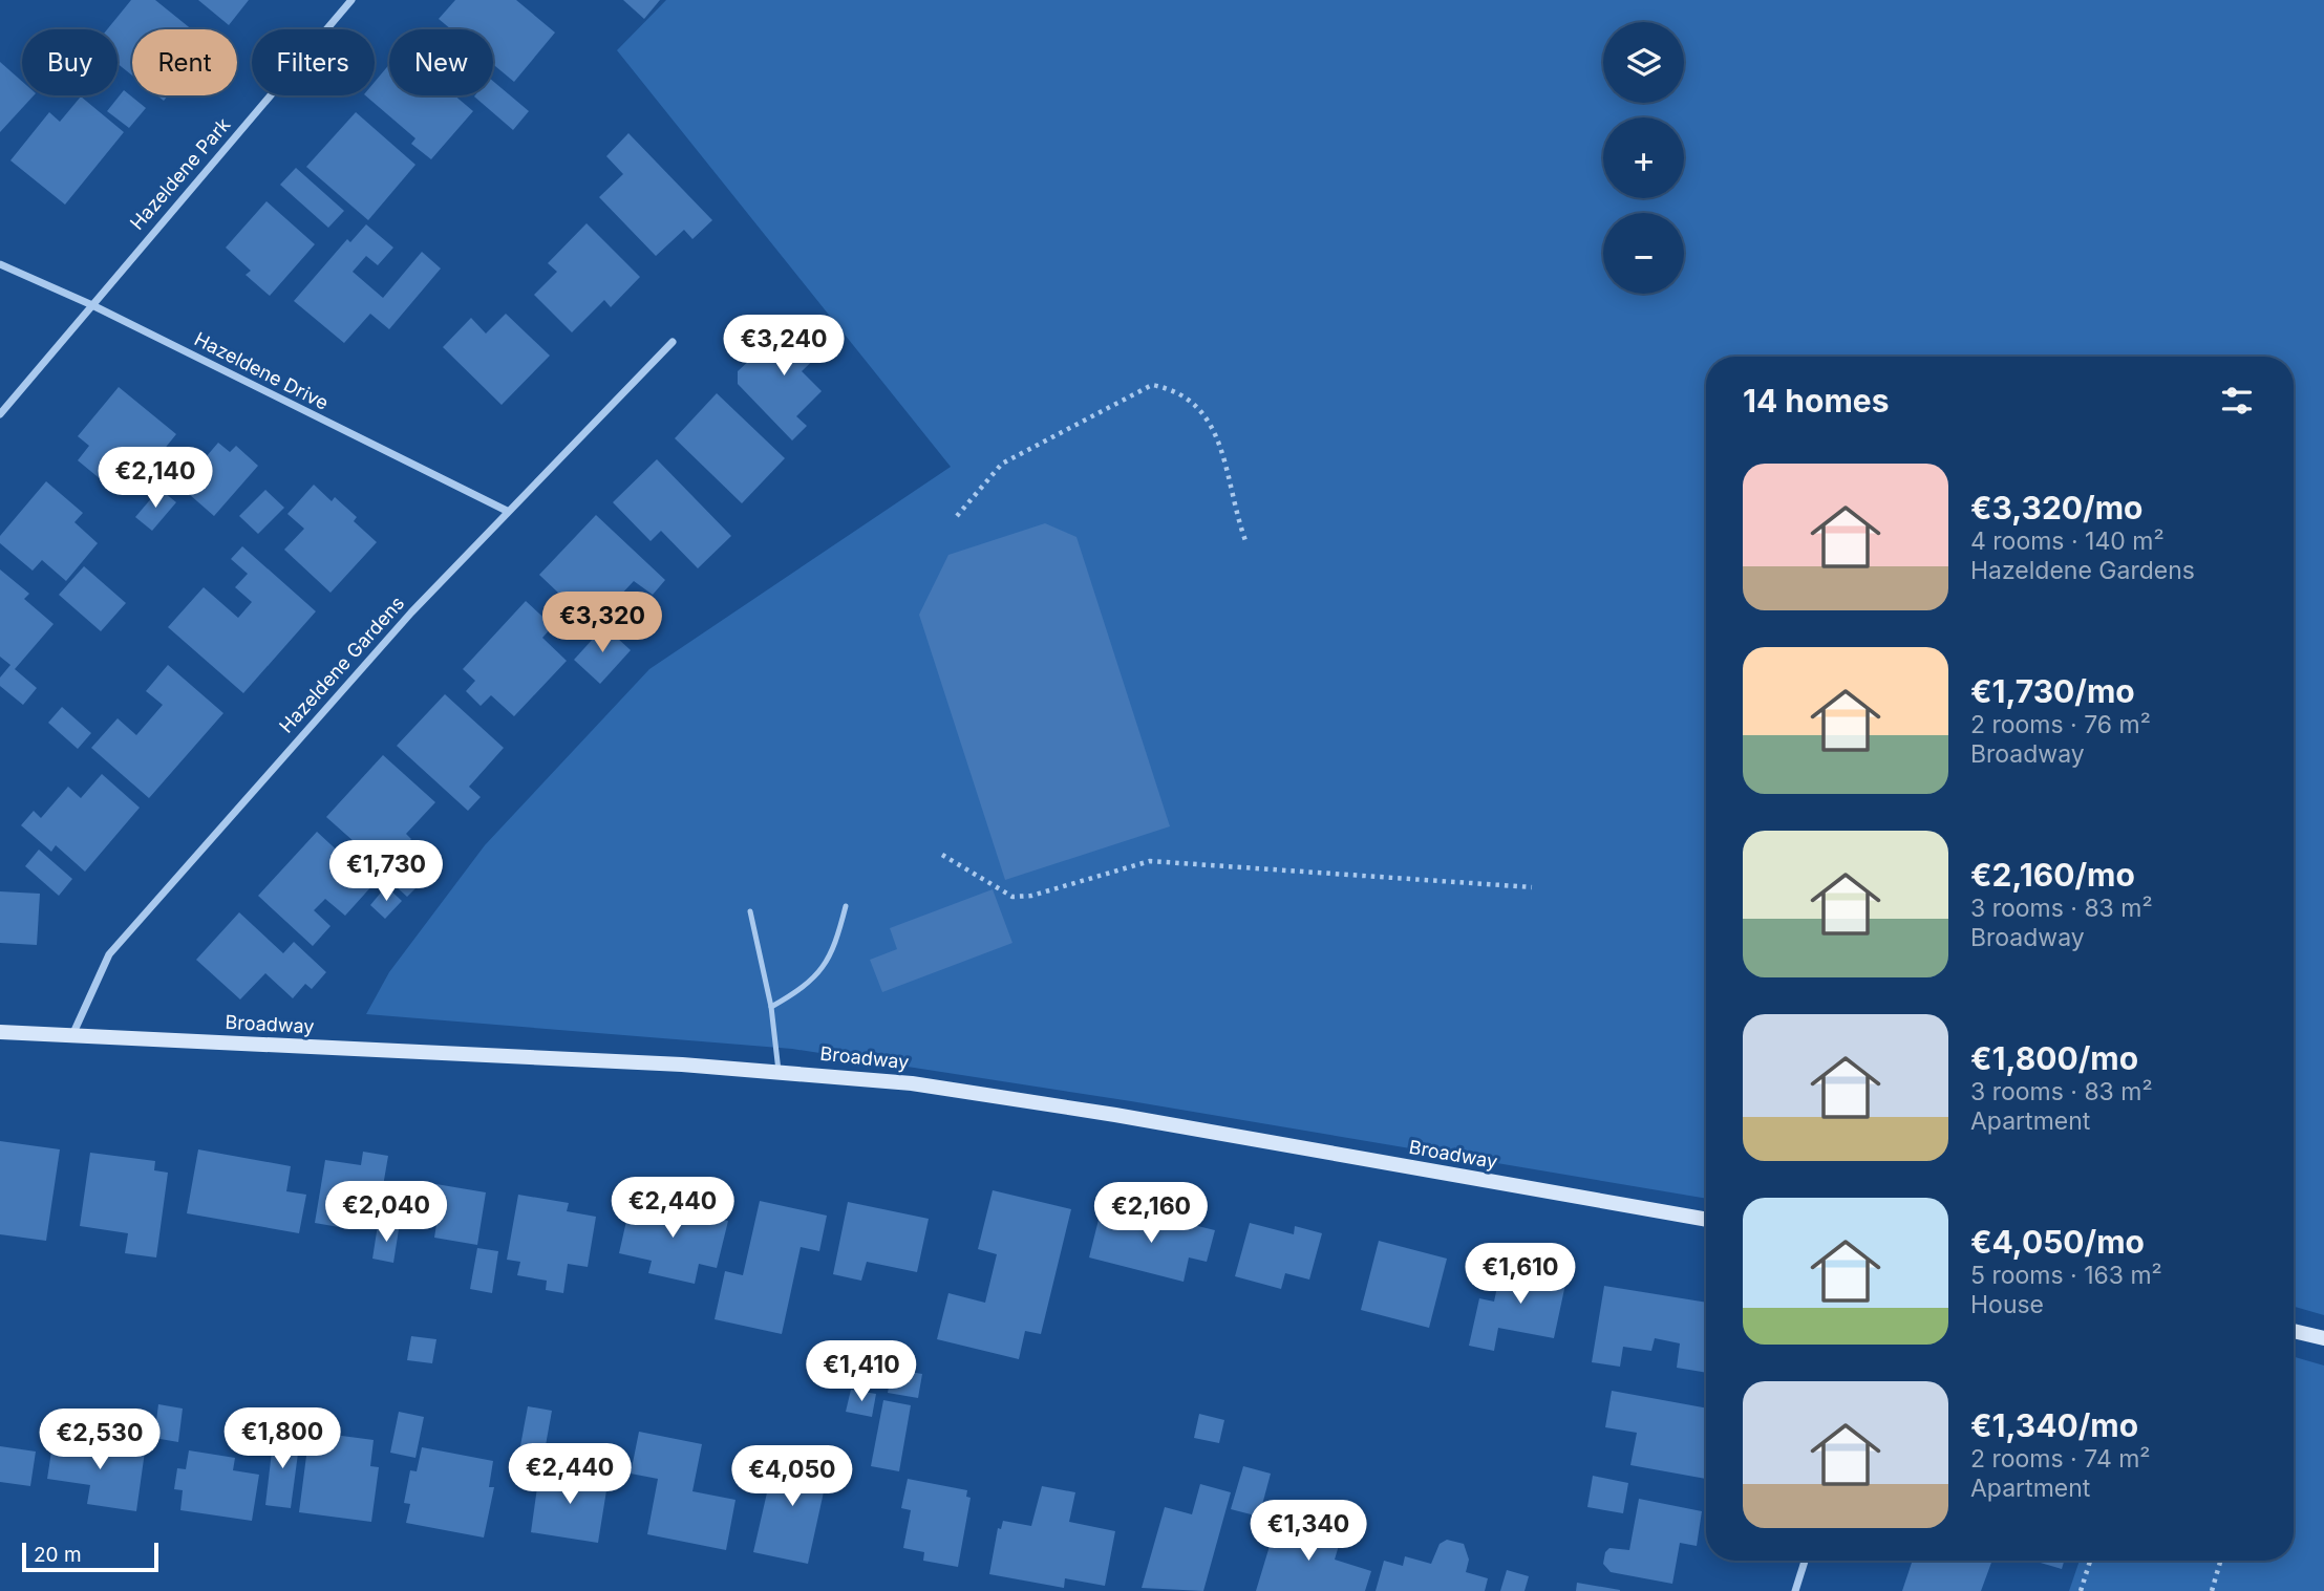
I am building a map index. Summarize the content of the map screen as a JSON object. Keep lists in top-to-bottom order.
{
  "streets": {
    "street": [
      "Hazeldene Park",
      "Hazeldene Drive",
      "Hazeldene Gardens",
      "Broadway"
    ]
  },
  "crossings": [
    ["Hazeldene Park", "Hazeldene Drive"],
    ["Hazeldene Drive", "Hazeldene Gardens"],
    ["Hazeldene Gardens", "Broadway"]
  ],
  "scale_bar": "20 m",
  "page": {
    "map_buttons": ["+", "−"],
    "chip": [
      "Buy",
      "Rent",
      "Filters",
      "New"
    ],
    "price": [
      "€3,240",
      "€2,140",
      "€3,320",
      "€1,730",
      "€2,440",
      "€2,040",
      "€2,160",
      "€1,610",
      "€1,410",
      "€1,800",
      "€2,530",
      "€2,440",
      "€4,050",
      "€1,340"
    ],
    "heading": "14 homes",
    "list": [
      {
        "name": "€3,320/mo",
        "note": "4 rooms · 140 m² · Hazeldene Gardens"
      },
      {
        "name": "€1,730/mo",
        "note": "2 rooms · 76 m² · Broadway"
      },
      {
        "name": "€2,160/mo",
        "note": "3 rooms · 83 m² · Broadway"
      },
      {
        "name": "€1,800/mo",
        "note": "3 rooms · 83 m² · Apartment"
      },
      {
        "name": "€4,050/mo",
        "note": "5 rooms · 163 m² · House"
      },
      {
        "name": "€1,340/mo",
        "note": "2 rooms · 74 m² · Apartment"
      }
    ],
    "scale": "20 m"
  }
}
